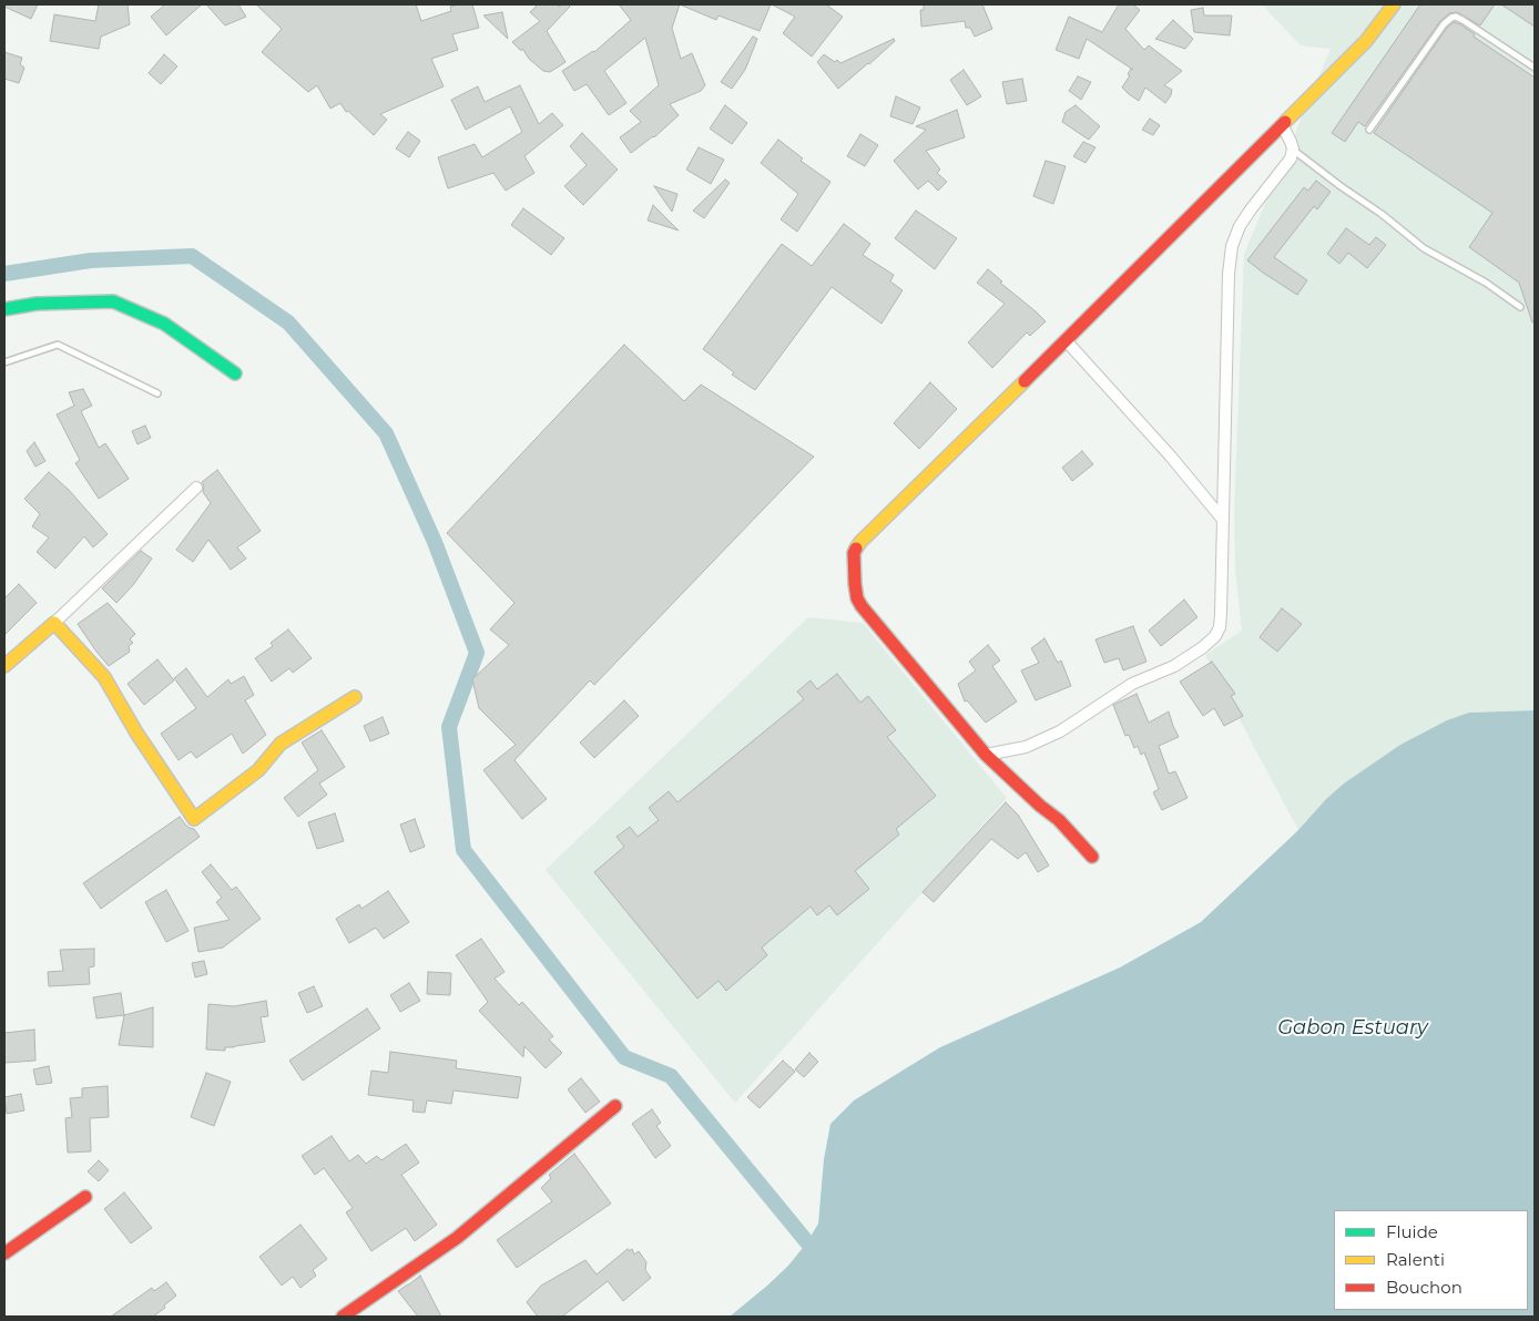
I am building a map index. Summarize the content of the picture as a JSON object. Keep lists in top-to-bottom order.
{
  "water": ["Gabon Estuary"],
  "legend": ["Fluide", "Ralenti", "Bouchon"]
}
